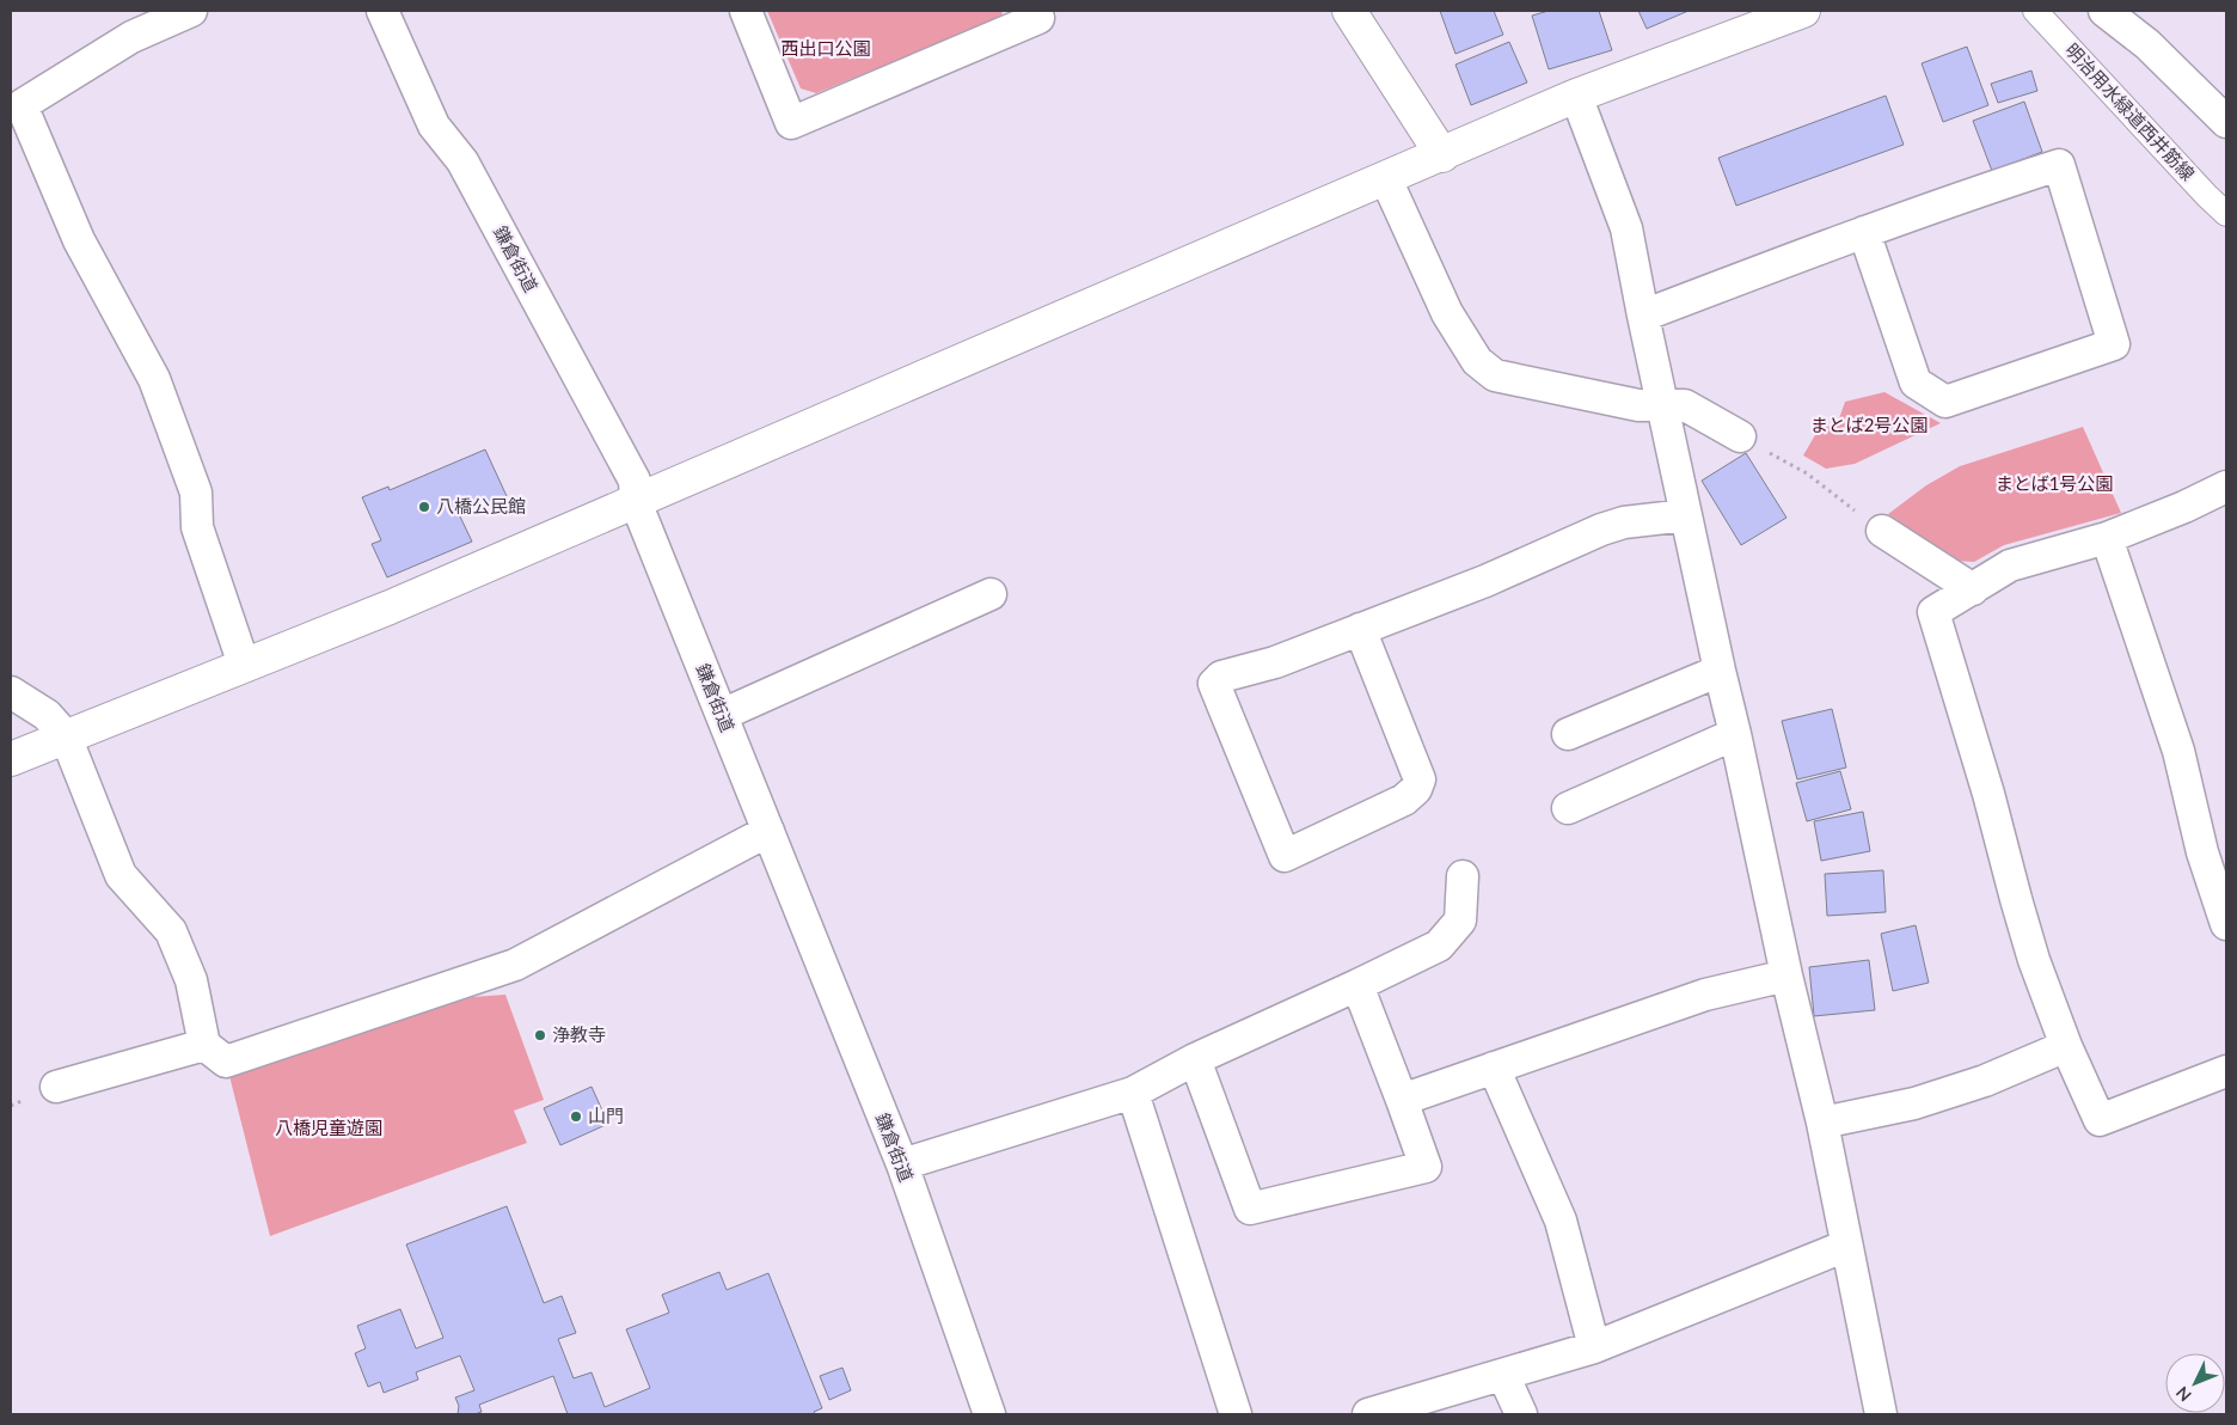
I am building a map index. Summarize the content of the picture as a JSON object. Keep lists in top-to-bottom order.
{
  "streets": {
    "street": ["明治用水緑道西井筋線", "鎌倉街道"]
  },
  "parks": [
    "西出口公園",
    "まとば2号公園",
    "まとば1号公園",
    "八橋児童遊園"
  ],
  "places": ["八橋公民館", "浄教寺", "山門"],
  "north": "bottom left"
}
